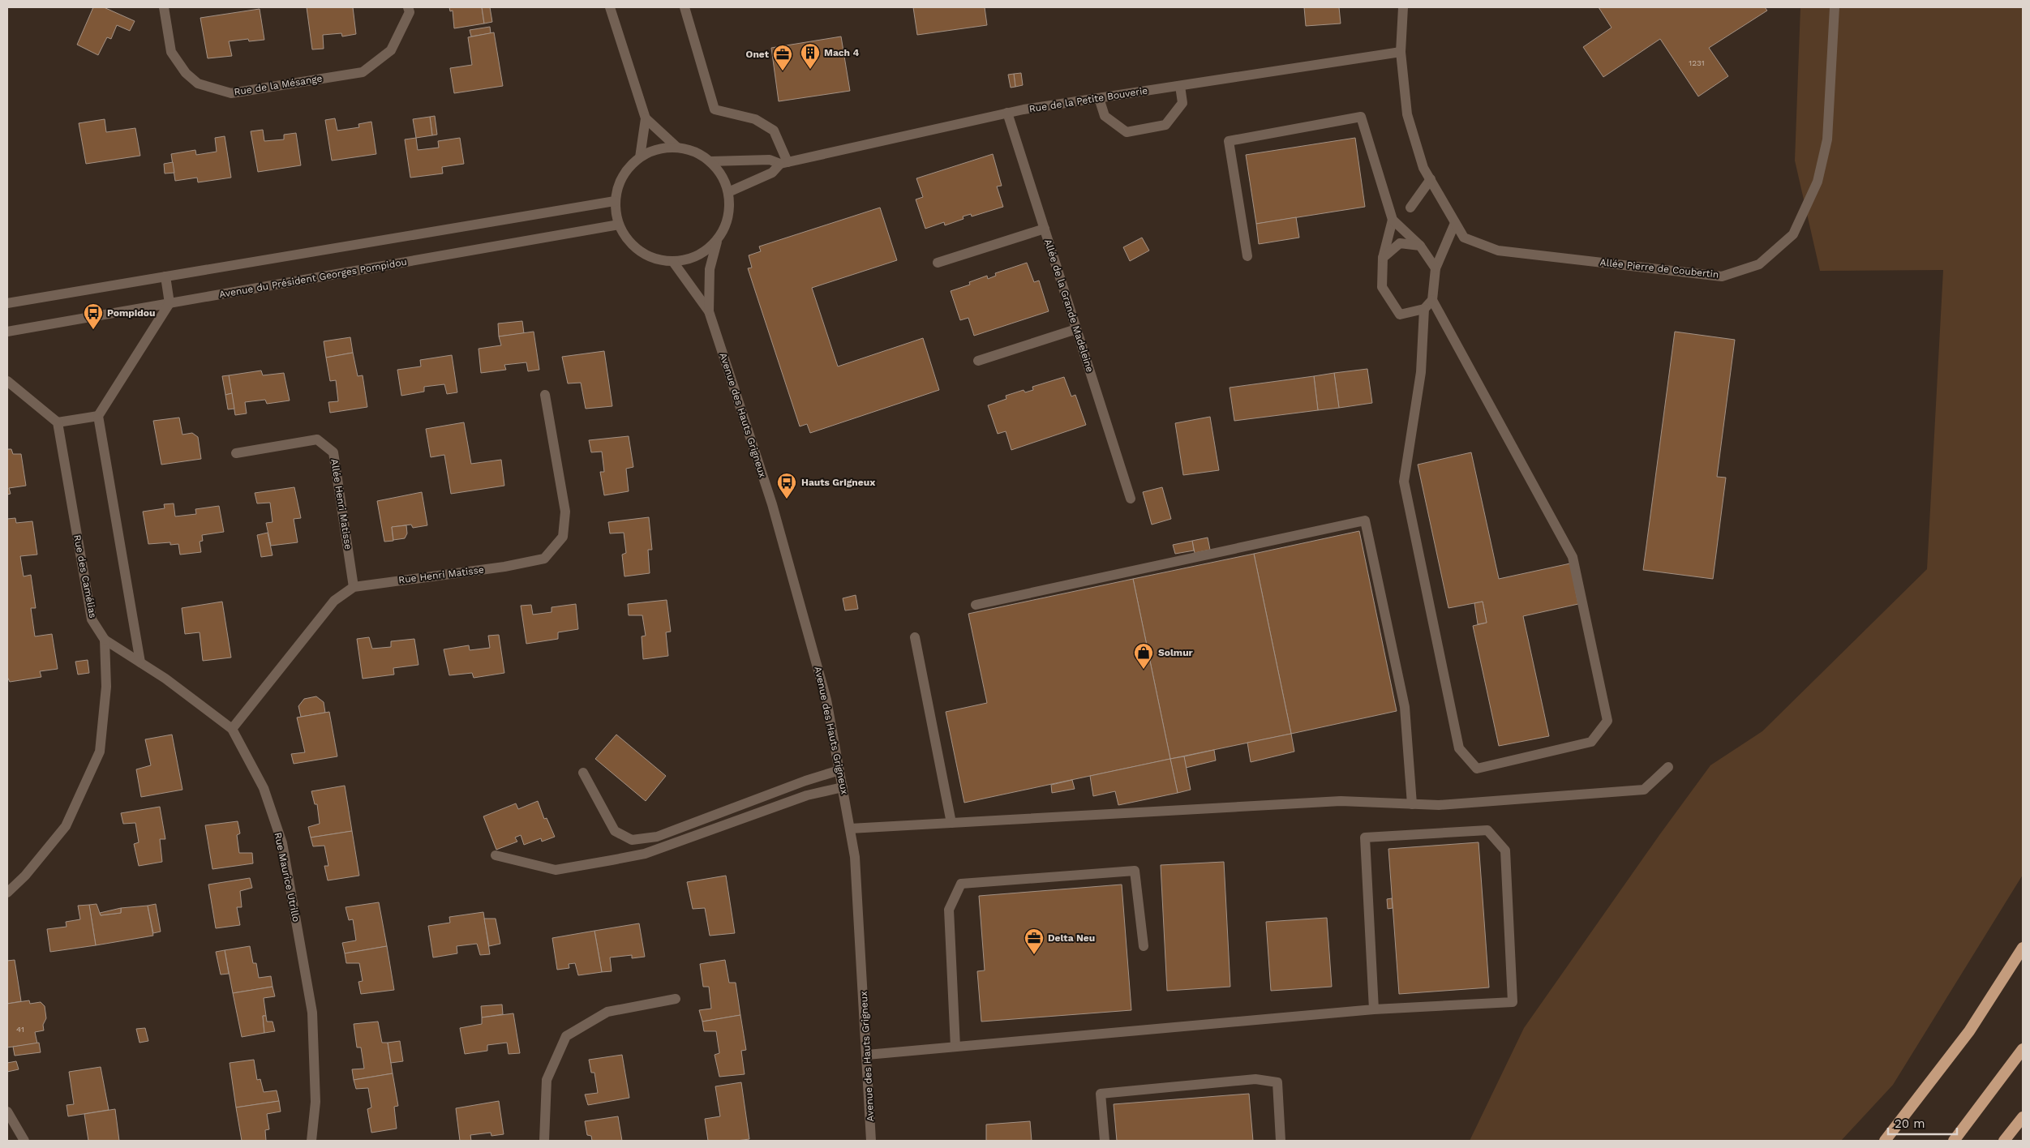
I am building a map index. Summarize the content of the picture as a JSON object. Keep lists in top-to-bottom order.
{
  "streets": {
    "street": [
      "Rue de la Mésange",
      "Rue de la Petite Bouverie",
      "Allée Pierre de Coubertin",
      "Avenue du Président Georges Pompidou",
      "Allée de la Grande Madeleine",
      "Avenue des Hauts Grigneux",
      "Allée Henri Matisse",
      "Rue Henri Matisse",
      "Rue des Camélias",
      "Rue Maurice Utrillo"
    ]
  },
  "crossings": [
    ["Rue de la Petite Bouverie", "Allée Pierre de Coubertin"],
    ["Rue de la Petite Bouverie", "Avenue du Président Georges Pompidou"],
    ["Rue de la Petite Bouverie", "Allée de la Grande Madeleine"],
    ["Rue de la Petite Bouverie", "Avenue des Hauts Grigneux"],
    ["Avenue du Président Georges Pompidou", "Avenue des Hauts Grigneux"],
    ["Allée Henri Matisse", "Rue Henri Matisse"],
    ["Rue Henri Matisse", "Rue Maurice Utrillo"],
    ["Rue des Camélias", "Rue Maurice Utrillo"]
  ],
  "places": {
    "building": ["Mach 4"],
    "office": ["Onet", "Delta Neu"],
    "bus stop": ["Pompidou", "Hauts Grigneux"],
    "shop": ["Solmur"]
  },
  "house_numbers": ["1231", "41"],
  "scale_bar": "20 m"
}
